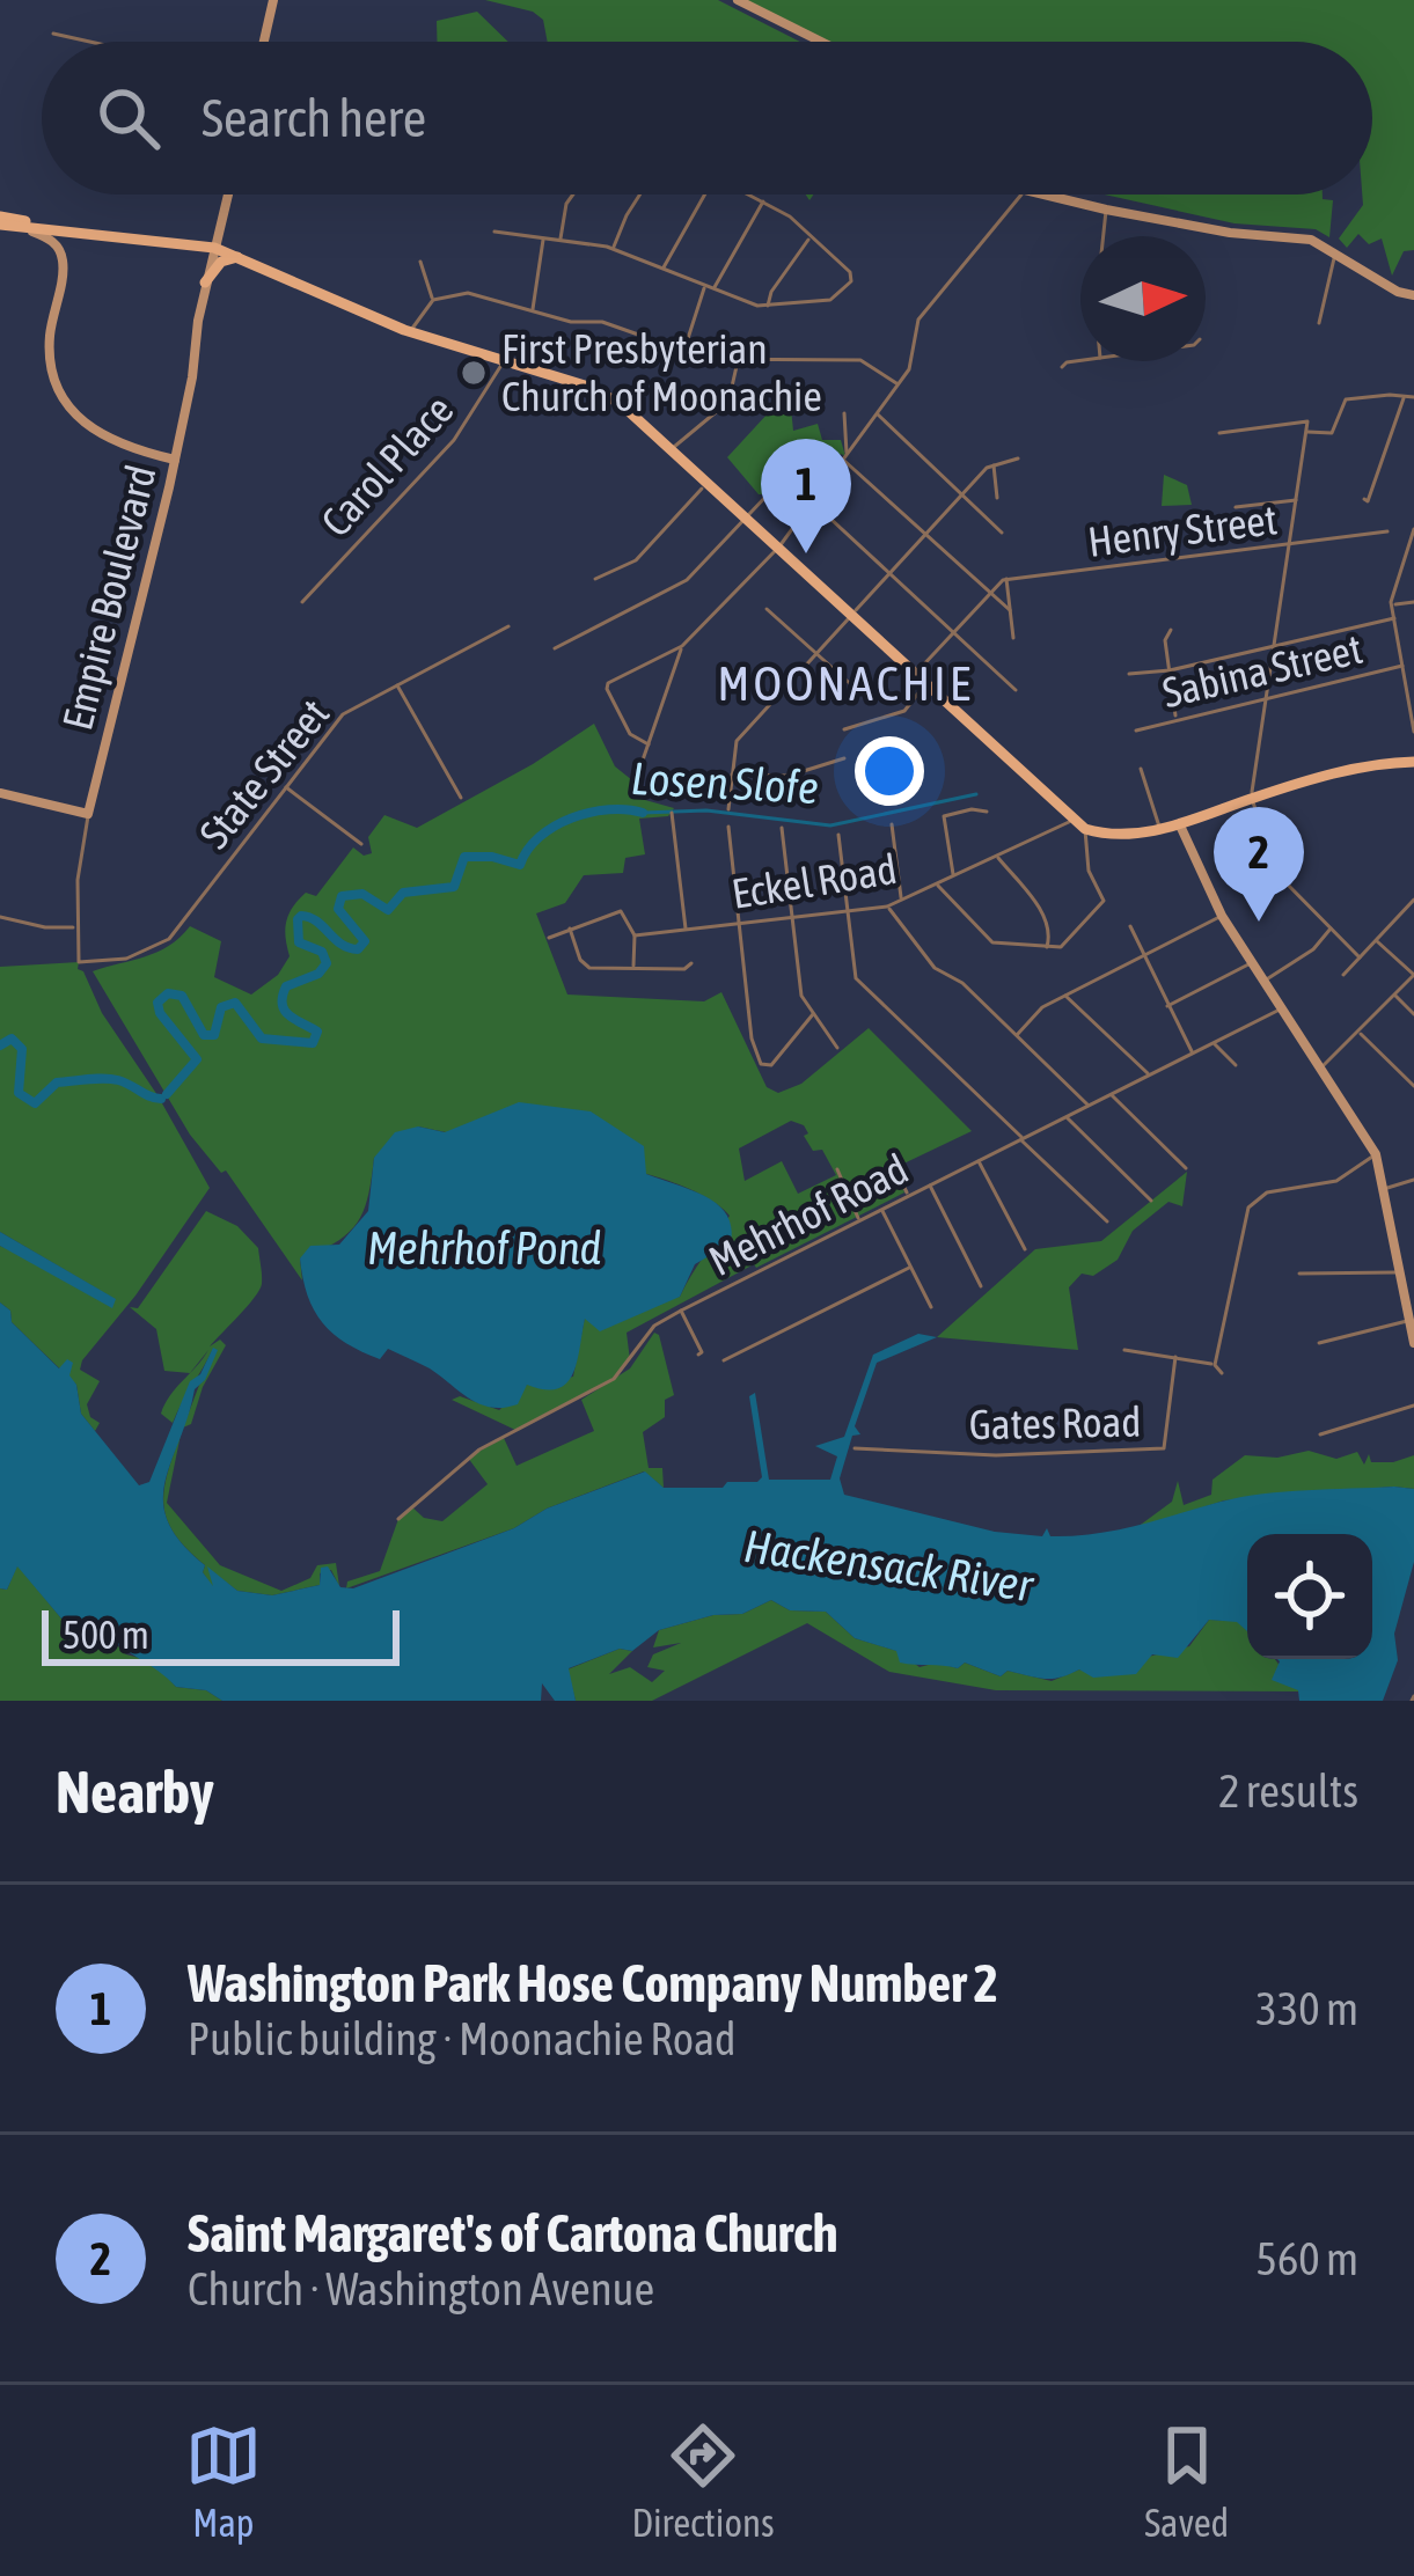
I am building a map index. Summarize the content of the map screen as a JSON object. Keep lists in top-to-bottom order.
{
  "streets": {
    "street": [
      "Carol Place",
      "Henry Street",
      "Empire Boulevard",
      "Sabina Street",
      "State Street",
      "Eckel Road",
      "Mehrhof Road",
      "Gates Road"
    ]
  },
  "crossings": [
    ["Empire Boulevard", "State Street"]
  ],
  "districts": ["MOONACHIE"],
  "water": ["Losen Slofe", "Mehrhof Pond", "Hackensack River"],
  "places": ["First Presbyterian Church of Moonachie"],
  "scale_bar": "500 m",
  "north": "right",
  "page": {
    "search": "Search here",
    "pins": ["1", "2"],
    "scale": "500 m",
    "heading": ["Nearby", "2 results"],
    "list": [
      {
        "mark": "1",
        "name": "Washington Park Hose Company Number 2",
        "note": "Public building · Moonachie Road",
        "value": "330 m"
      },
      {
        "mark": "2",
        "name": "Saint Margaret's of Cartona Church",
        "note": "Church · Washington Avenue",
        "value": "560 m"
      }
    ],
    "nav": ["Map", "Directions", "Saved"]
  }
}
